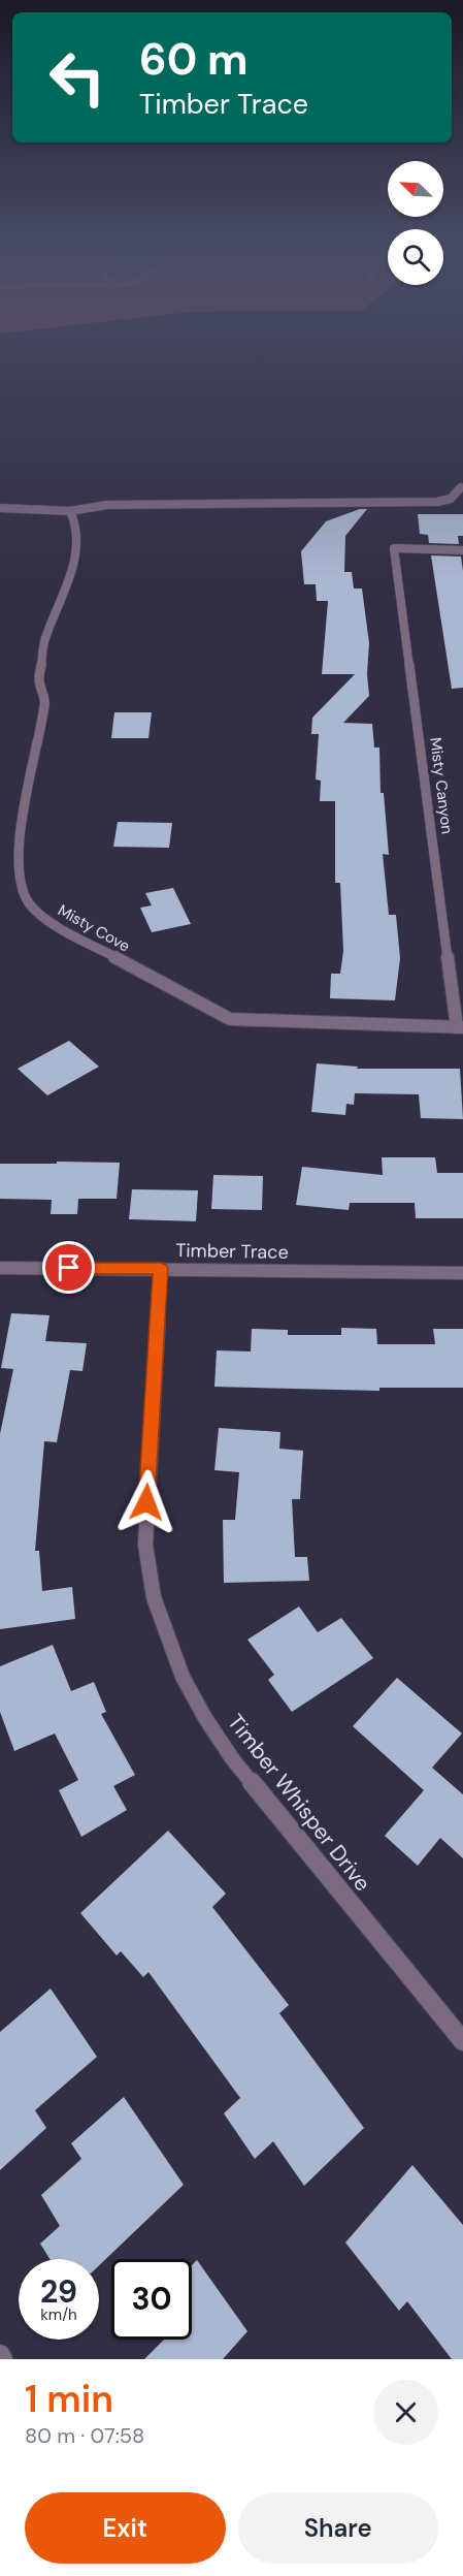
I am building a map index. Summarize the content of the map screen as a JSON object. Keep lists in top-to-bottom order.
{
  "streets": {
    "street": [
      "Misty Canyon",
      "Misty Cove",
      "Timber Trace",
      "Timber Whisper Drive"
    ]
  },
  "crossings": [
    ["Misty Canyon", "Misty Cove"],
    ["Timber Trace", "Timber Whisper Drive"]
  ],
  "north": "top left",
  "page": {
    "turn": ["60 m", "Timber Trace"],
    "speed": "29 km/h",
    "limit": "30",
    "heading": ["1 min", "80 m · 07:58"],
    "buttons": ["Exit", "Share"]
  }
}
